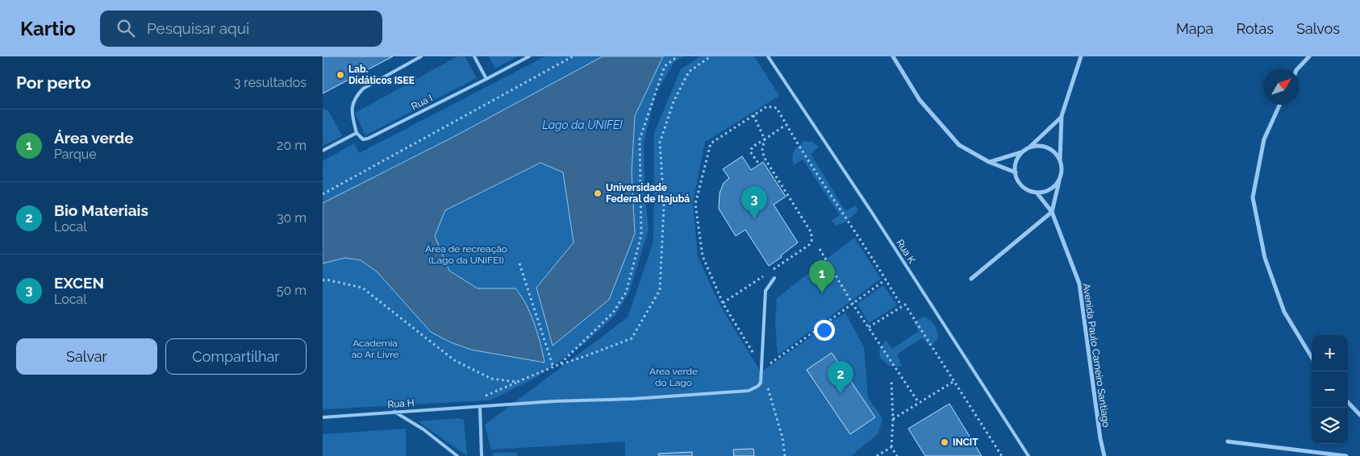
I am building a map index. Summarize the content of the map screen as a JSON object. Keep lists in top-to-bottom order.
{
  "streets": {
    "street": ["Avenida Paulo Carneiro Santiago"],
    "lane": ["Rua I", "Rua K", "Rua H"]
  },
  "water": ["Lago da UNIFEI"],
  "parks": ["Área de recreação (Lago da UNIFEI)", "Academia ao Ar Livre", "Área verde do Lago"],
  "places": ["Lab. Didáticos ISEE", "Universidade Federal de Itajubá", "INCIT"],
  "north": "top right",
  "page": {
    "header": "Kartio",
    "search": "Pesquisar aqui",
    "nav": ["Mapa", "Rotas", "Salvos"],
    "heading": ["Por perto", "3 resultados"],
    "list": [
      {
        "mark": "1",
        "name": "Área verde",
        "note": "Parque",
        "value": "20 m"
      },
      {
        "mark": "2",
        "name": "Bio Materiais",
        "note": "Local",
        "value": "30 m"
      },
      {
        "mark": "3",
        "name": "EXCEN",
        "note": "Local",
        "value": "50 m"
      }
    ],
    "pins": ["3", "1", "2"],
    "buttons": ["Salvar", "Compartilhar"],
    "map_buttons": ["+", "−"]
  }
}
